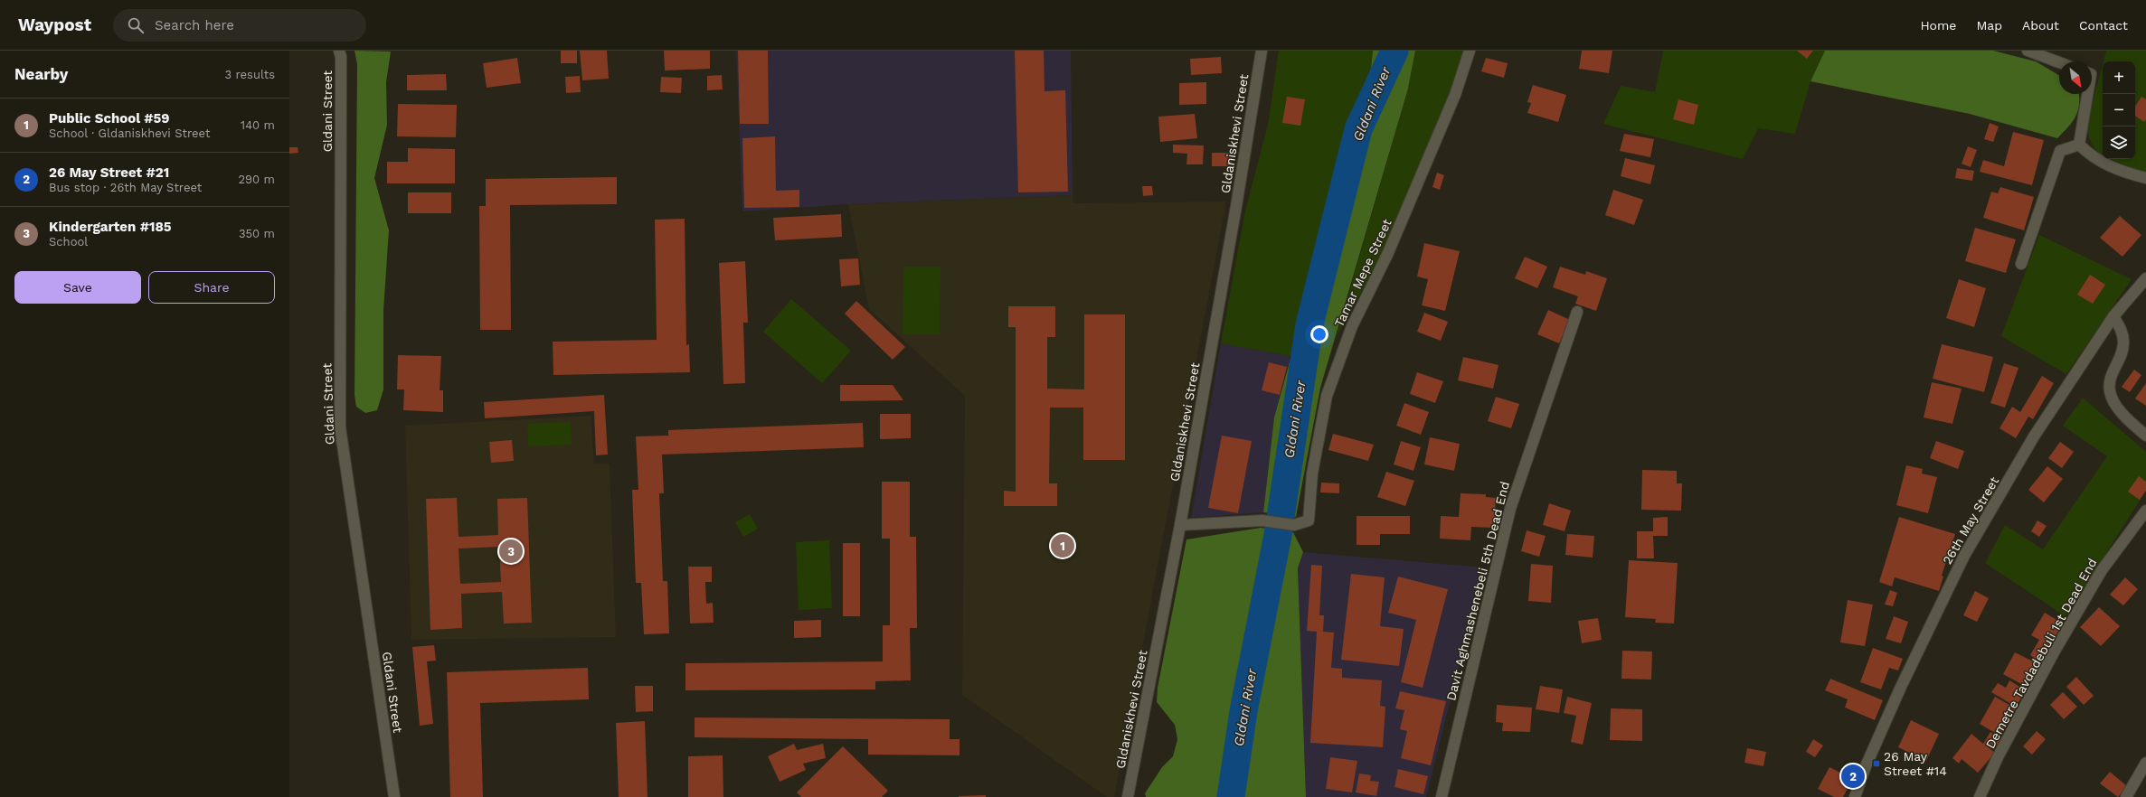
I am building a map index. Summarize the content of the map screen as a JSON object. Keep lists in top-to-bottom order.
{
  "streets": {
    "street": [
      "Gldani Street",
      "Gldaniskhevi Street",
      "Tamar Mepe Street",
      "26th May Street",
      "Davit Aghmashenebeli 5th Dead End",
      "Demetre Tavdadebuli 1st Dead End"
    ]
  },
  "crossings": [
    ["Gldaniskhevi Street", "Tamar Mepe Street"]
  ],
  "water": ["Gldani River"],
  "places": {
    "transit": ["26 May Street #14"]
  },
  "north": "bottom right",
  "page": {
    "header": "Waypost",
    "search": "Search here",
    "nav": [
      "Home",
      "Map",
      "About",
      "Contact"
    ],
    "heading": ["Nearby", "3 results"],
    "map_buttons": ["+", "−"],
    "list": [
      {
        "mark": "1",
        "name": "Public School #59",
        "note": "School · Gldaniskhevi Street",
        "value": "140 m"
      },
      {
        "mark": "2",
        "name": "26 May Street #21",
        "note": "Bus stop · 26th May Street",
        "value": "290 m"
      },
      {
        "mark": "3",
        "name": "Kindergarten #185",
        "note": "School",
        "value": "350 m"
      }
    ],
    "buttons": ["Save", "Share"],
    "pins": ["1", "3", "2"]
  }
}
